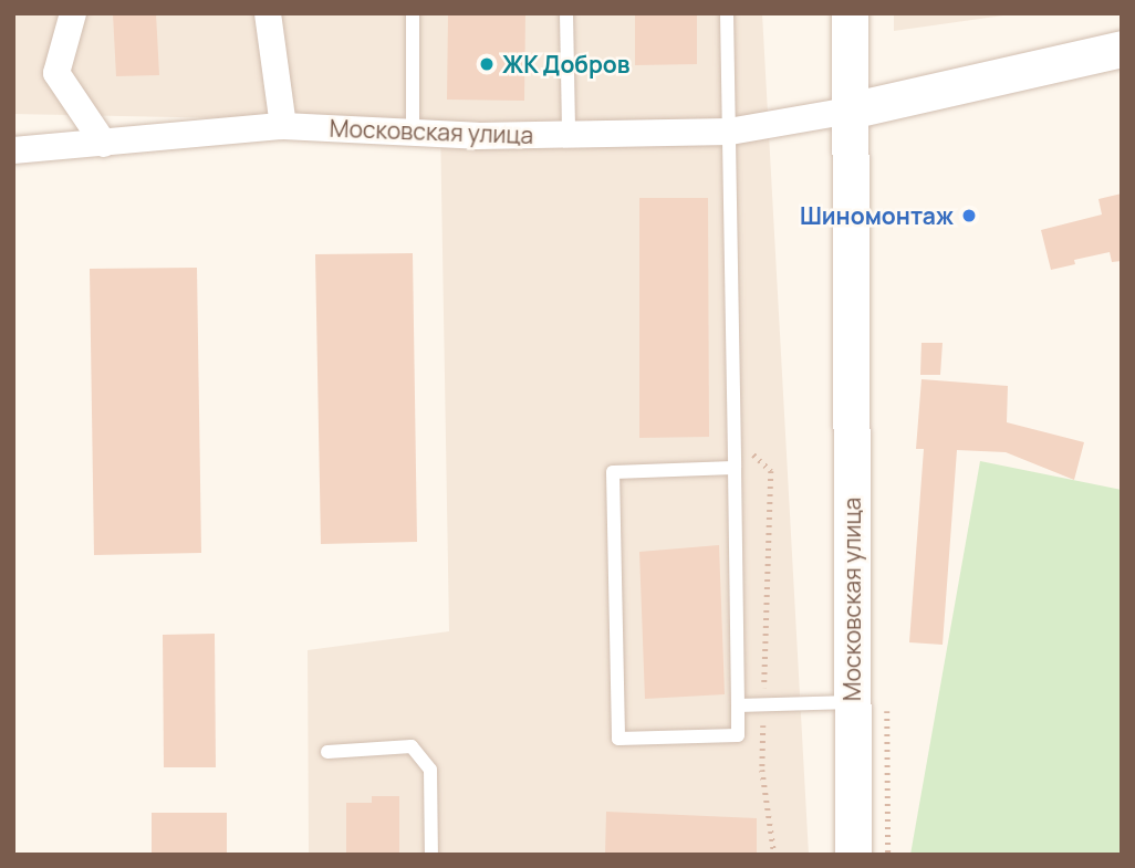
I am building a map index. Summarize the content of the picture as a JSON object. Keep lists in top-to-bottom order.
{
  "streets": {
    "main road": ["Московская улица"]
  },
  "places": ["ЖК Добров", "Шиномонтаж"]
}
